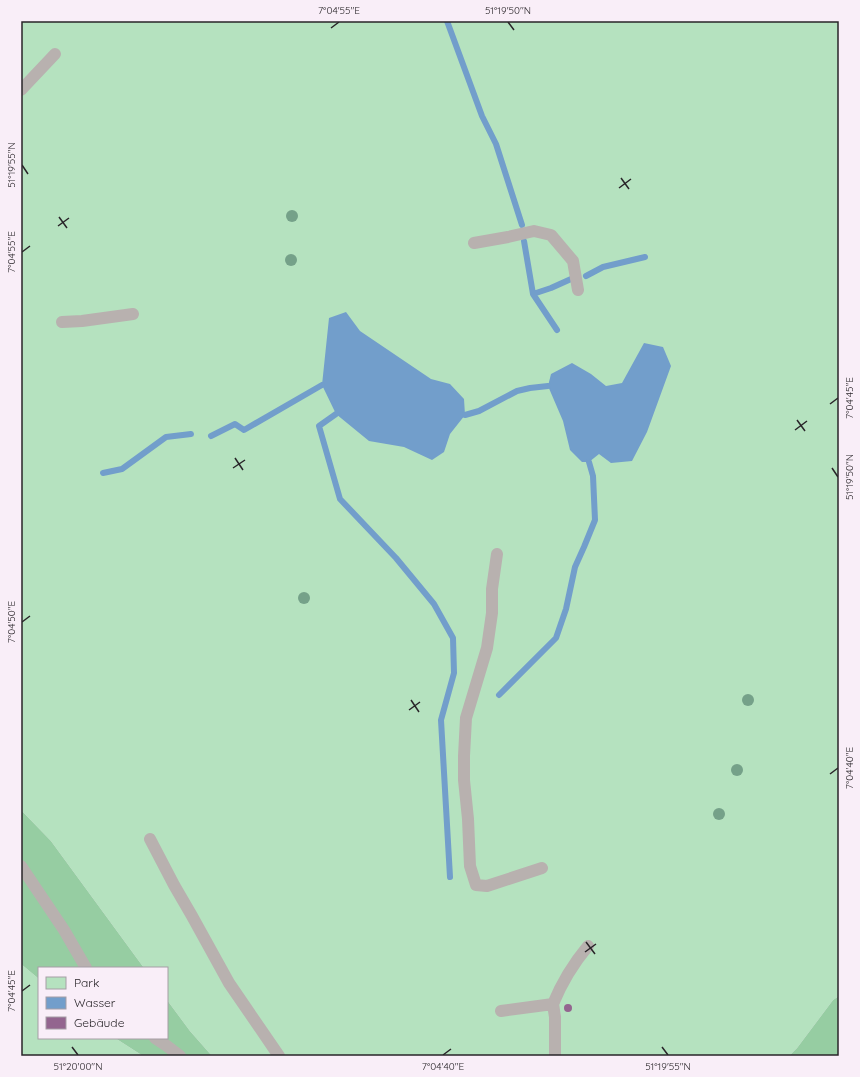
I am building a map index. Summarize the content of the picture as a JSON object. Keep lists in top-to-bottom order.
{
  "legend": ["Park", "Wasser", "Gebäude"],
  "coordinates": [
    "7°04'55\"E",
    "51°19'50\"N",
    "51°19'55\"N",
    "7°04'45\"E",
    "7°04'50\"E",
    "7°04'40\"E",
    "51°20'00\"N"
  ]
}
